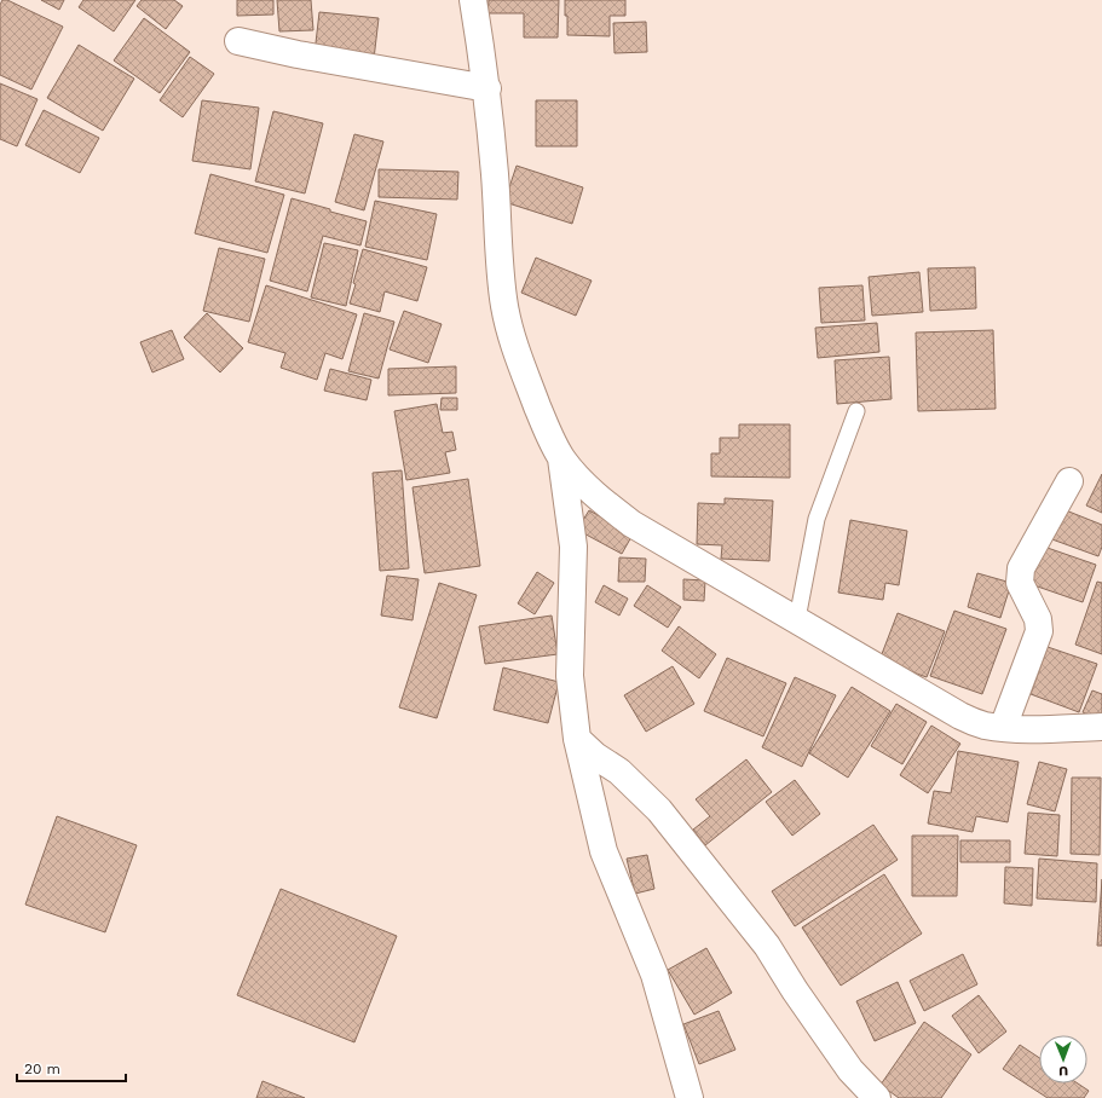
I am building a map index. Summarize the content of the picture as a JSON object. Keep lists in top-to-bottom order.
{
  "scale_bar": "20 m",
  "north": "bottom"
}
